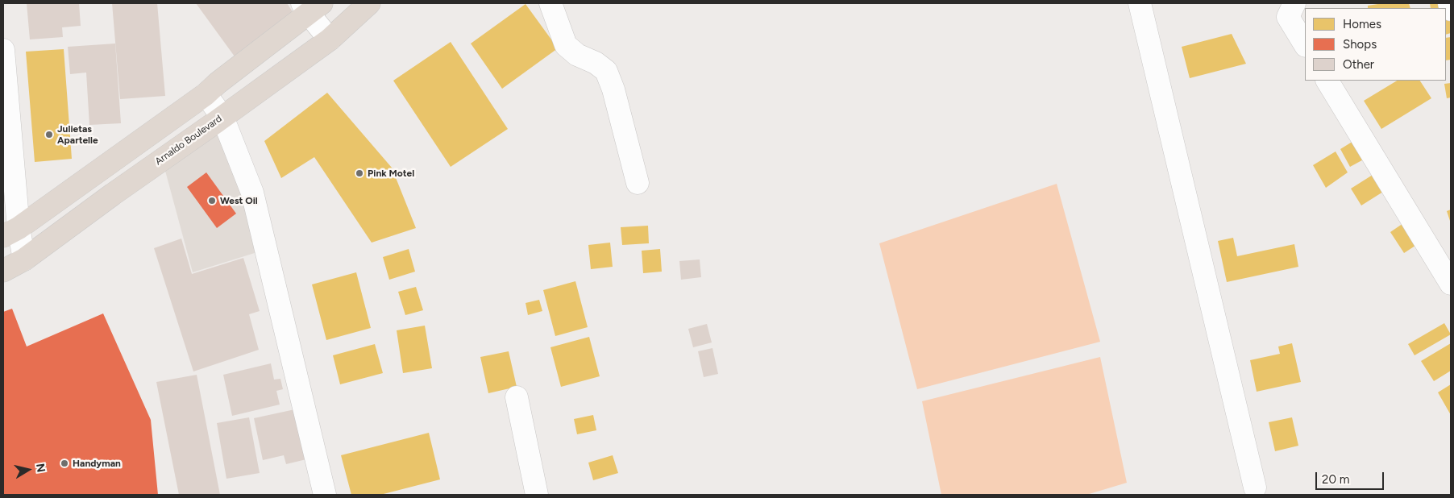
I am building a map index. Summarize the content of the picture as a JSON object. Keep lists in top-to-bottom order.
{
  "streets": {
    "highway": ["Arnaldo Boulevard"]
  },
  "places": [
    "Julietas Apartelle",
    "Pink Motel",
    "West Oil",
    "Handyman"
  ],
  "legend": ["Homes", "Shops", "Other"],
  "scale_bar": "20 m",
  "north": "right"
}
